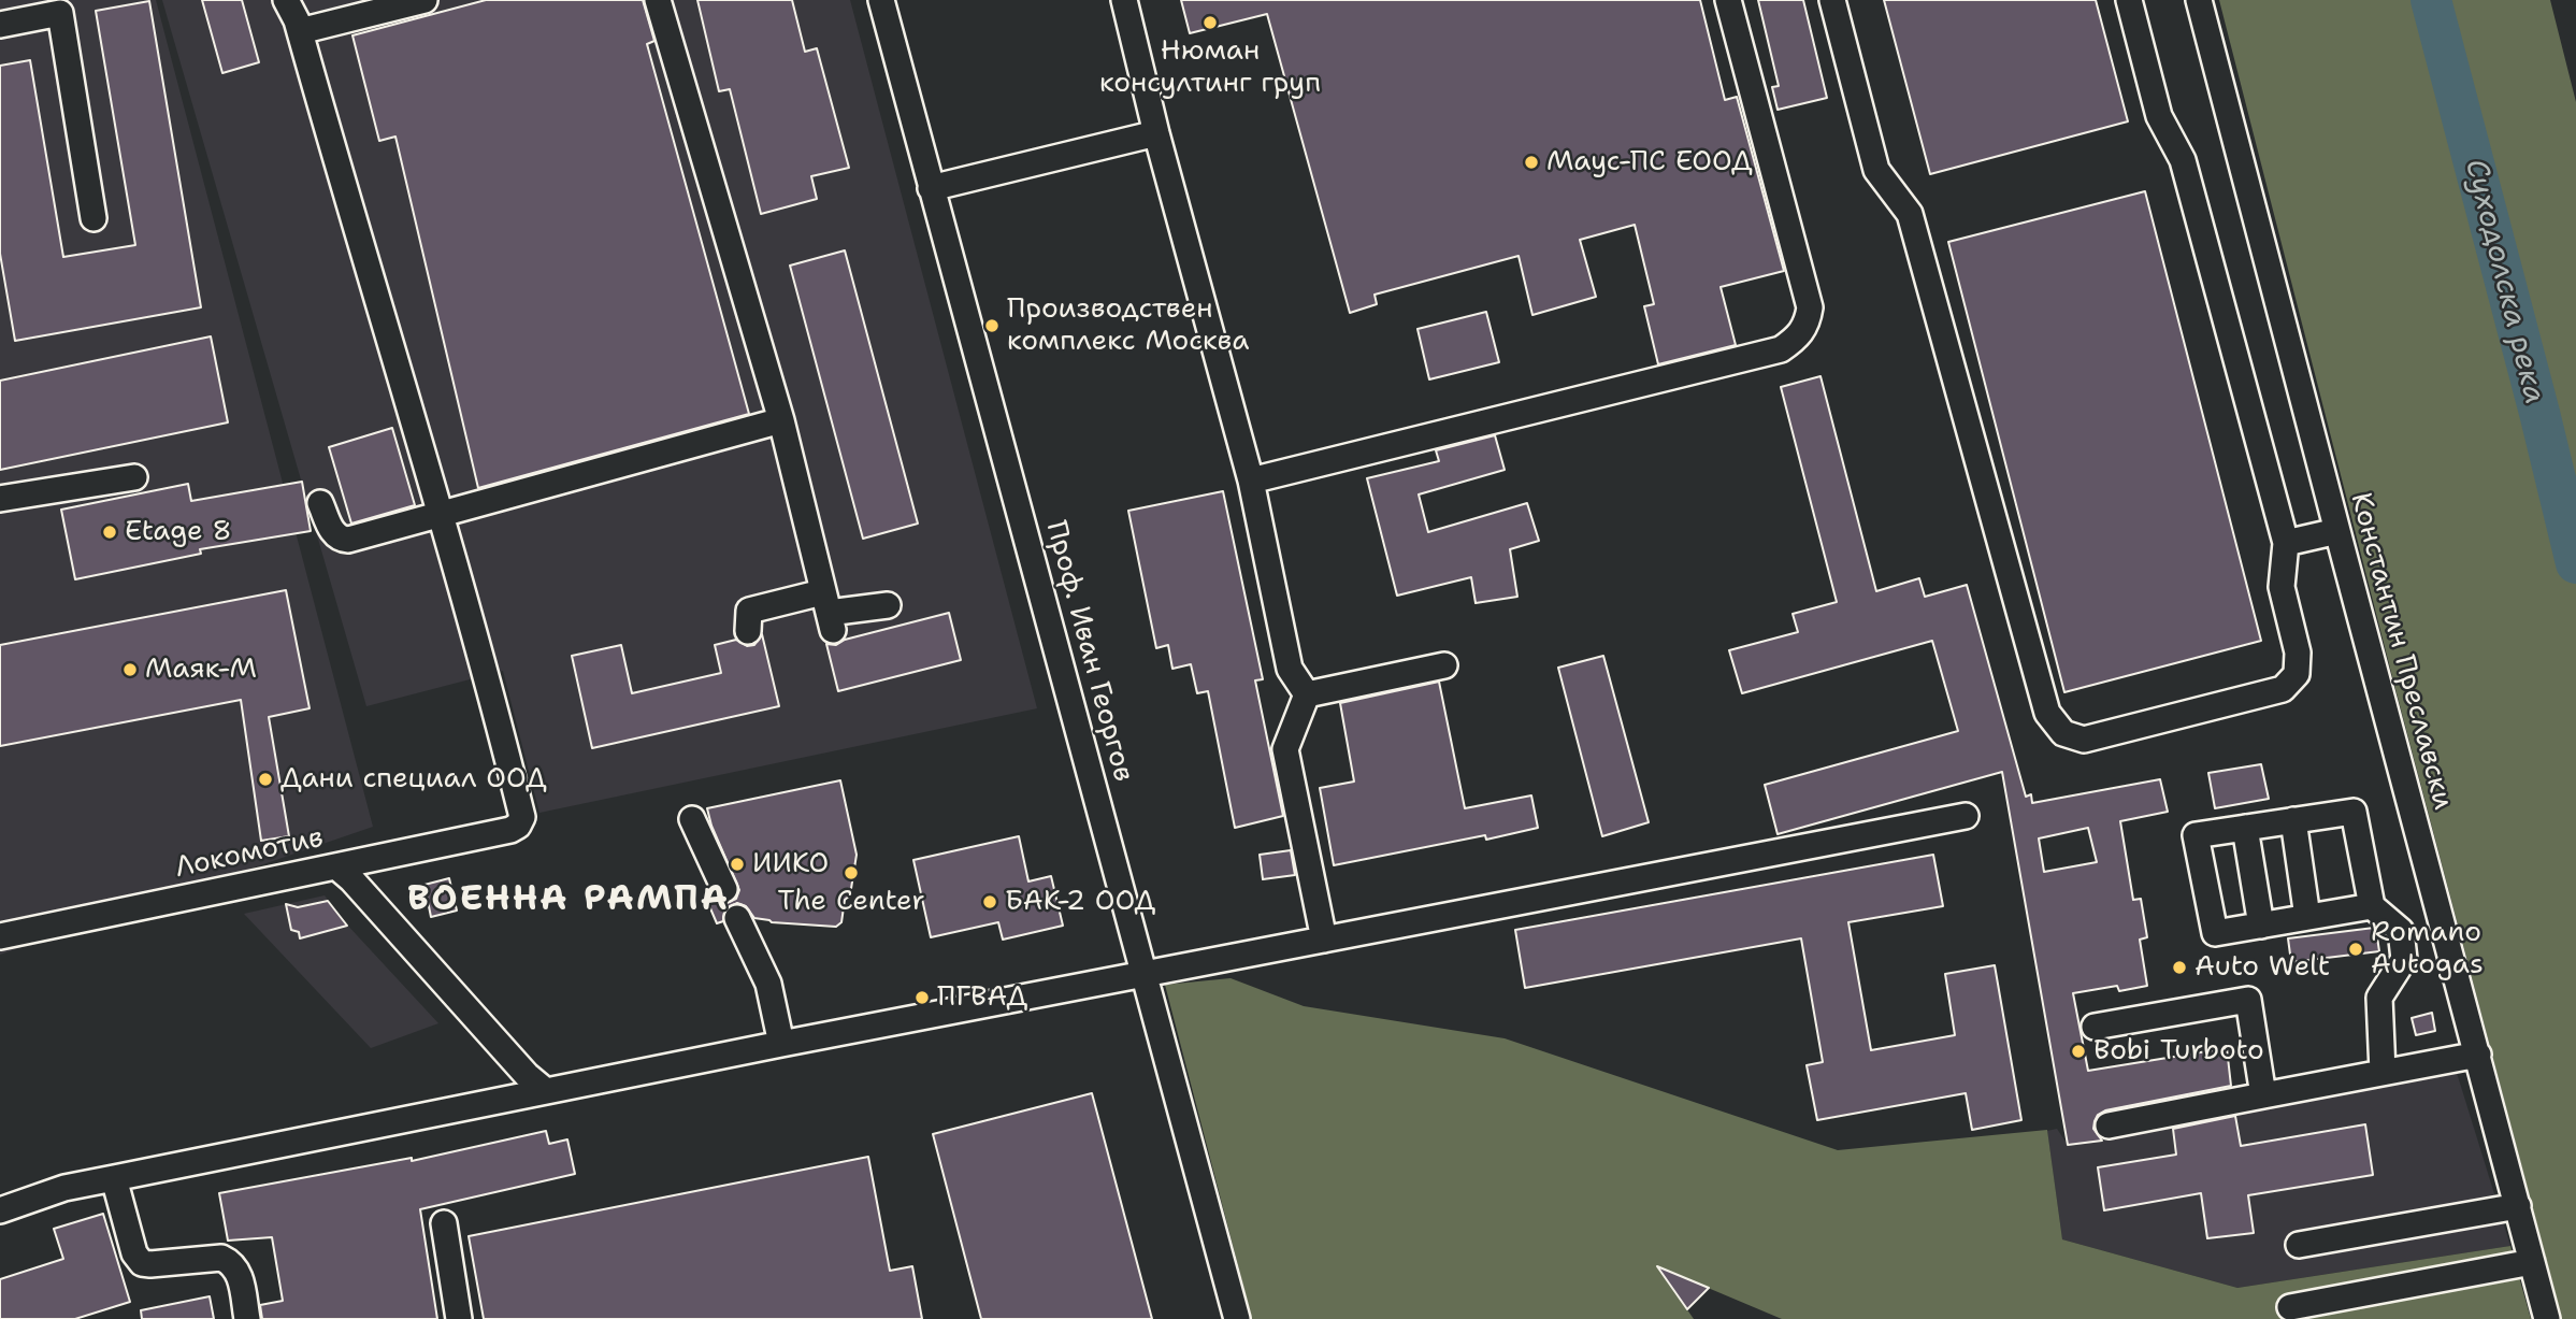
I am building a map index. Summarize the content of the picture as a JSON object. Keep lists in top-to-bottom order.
{
  "streets": {
    "street": ["Проф. Иван Георгов", "Константин Преславски", "Локомотив"]
  },
  "districts": ["ВОЕННА РАМПА"],
  "water": ["Суходолска река"],
  "places": [
    "Нюман консултинг груп",
    "Маус-ПС ЕООД",
    "Производствен комплекс Москва",
    "Etage 8",
    "Маяк-М",
    "Дани специал ООД",
    "ИИКО",
    "The Center",
    "БАК-2 ООД",
    "Romano Autogas",
    "Auto Welt",
    "ПГВАД",
    "Bobi Turboto"
  ]
}
